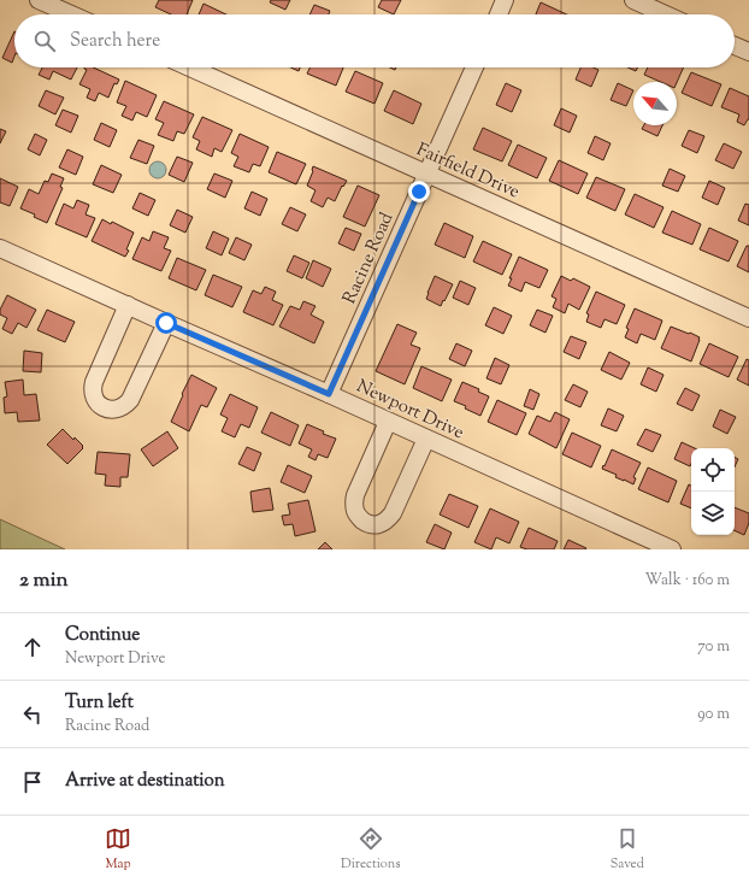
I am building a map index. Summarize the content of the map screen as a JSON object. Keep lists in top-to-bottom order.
{
  "streets": {
    "street": ["Fairfield Drive", "Racine Road", "Newport Drive"]
  },
  "crossings": [
    ["Fairfield Drive", "Racine Road"],
    ["Racine Road", "Newport Drive"]
  ],
  "north": "top left",
  "page": {
    "search": "Search here",
    "heading": ["2 min", "Walk · 160 m"],
    "list": [
      ["Continue", "Newport Drive", "70 m"],
      ["Turn left", "Racine Road", "90 m"],
      "Arrive at destination"
    ],
    "nav": ["Map", "Directions", "Saved"]
  }
}
